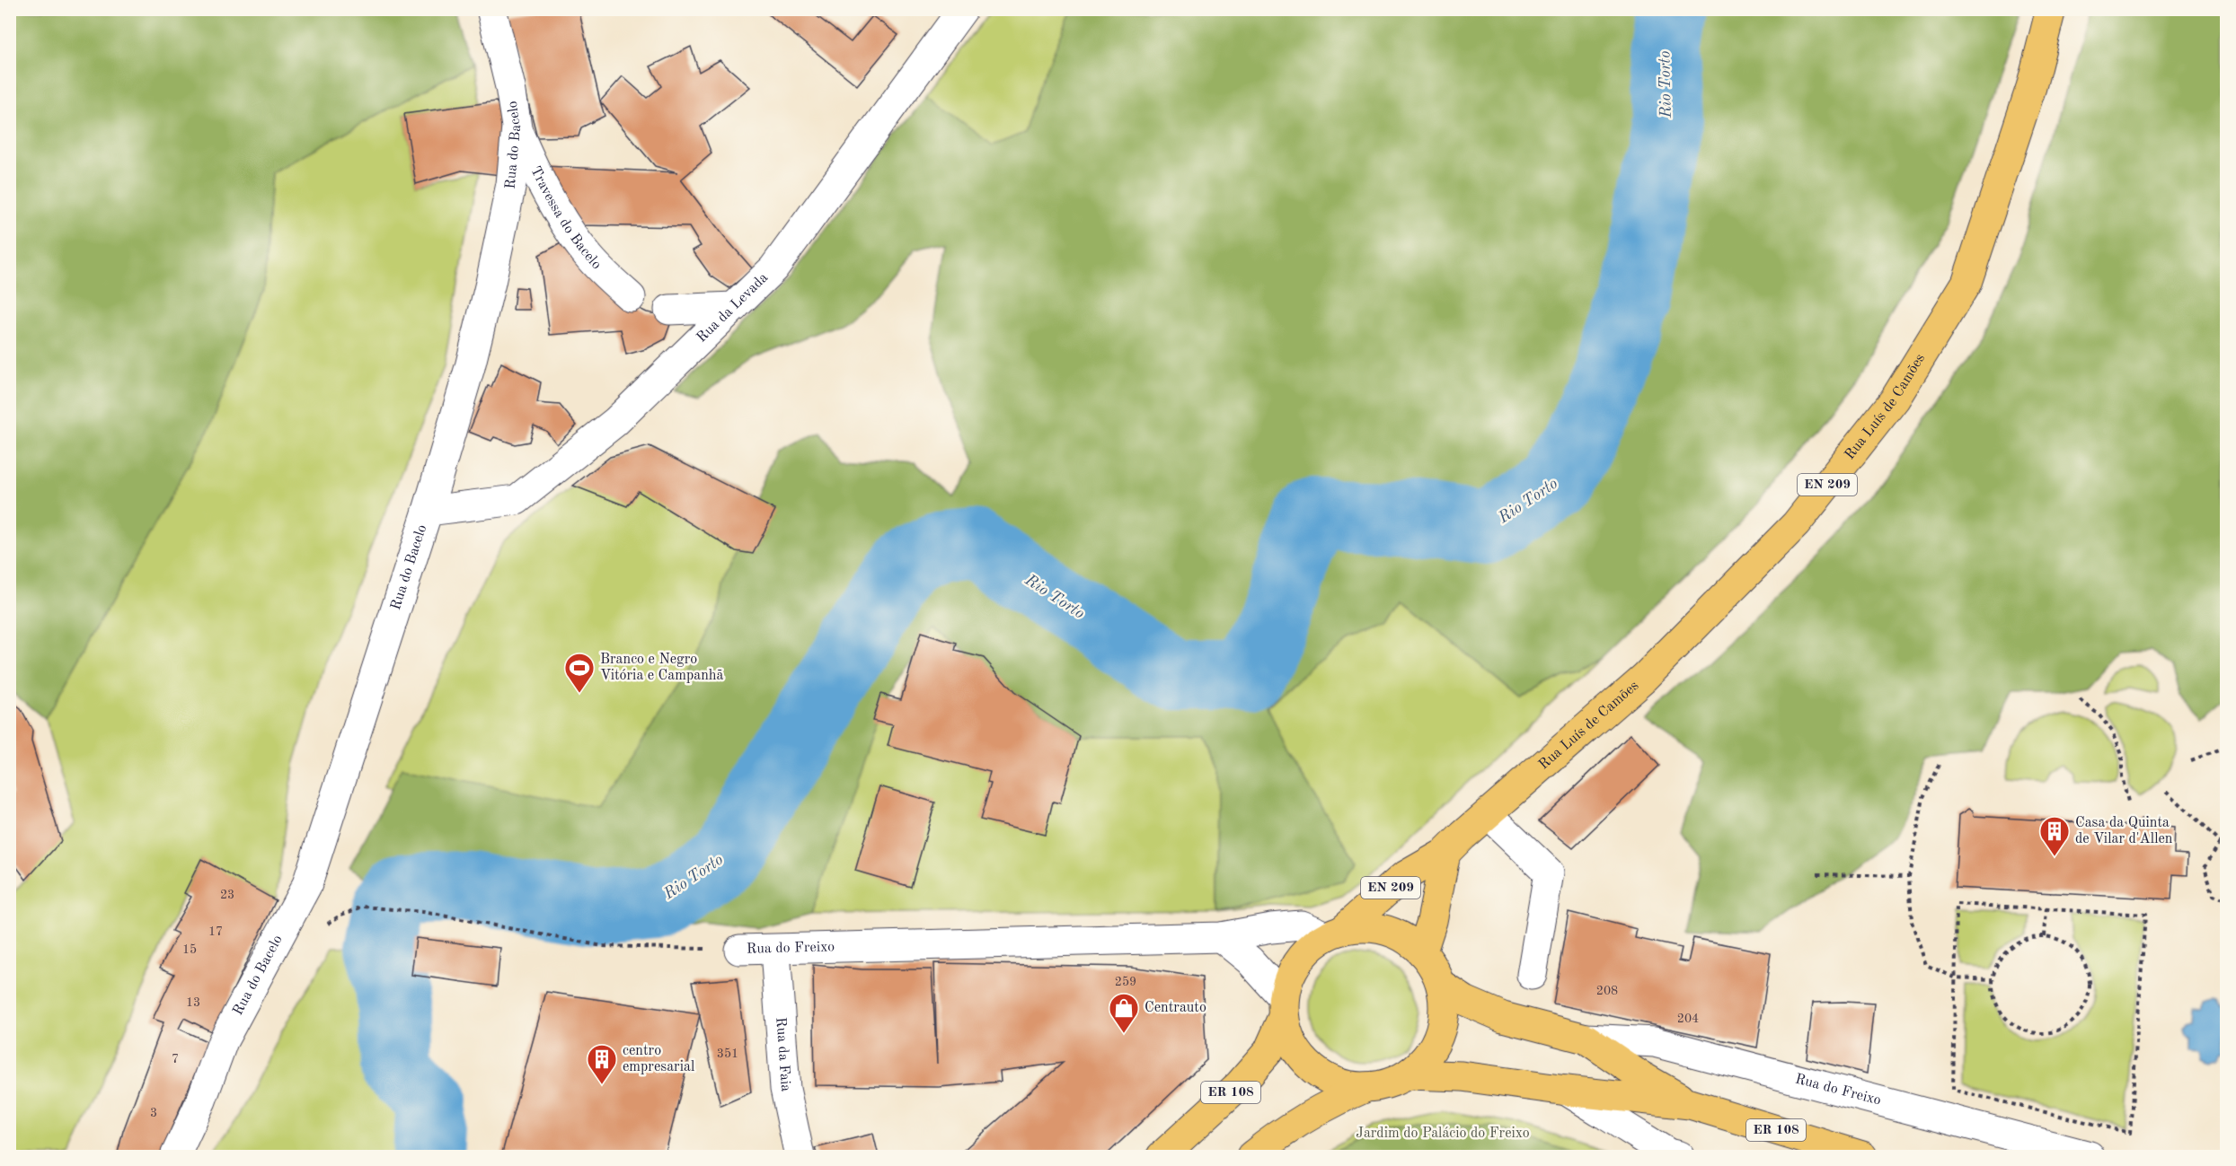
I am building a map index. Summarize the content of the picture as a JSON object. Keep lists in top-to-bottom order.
{
  "streets": {
    "main road": [
      "Rua Luís de Camões",
      "EN 209",
      "Rua do Freixo",
      "ER 108"
    ],
    "street": [
      "Rua do Bacelo",
      "Travessa do Bacelo",
      "Rua da Levada",
      "Rua da Faia"
    ]
  },
  "crossings": [
    ["Rua do Bacelo", "Travessa do Bacelo"],
    ["Rua do Bacelo", "Rua da Levada"],
    ["Rua Luís de Camões", "EN 209"],
    ["Rua Luís de Camões", "Rua do Freixo"],
    ["Rua Luís de Camões", "ER 108"],
    ["EN 209", "Rua do Freixo"],
    ["EN 209", "ER 108"],
    ["Rua do Freixo", "Rua da Faia"],
    ["Rua do Freixo", "ER 108"]
  ],
  "water": ["Rio Torto"],
  "parks": ["Jardim do Palácio do Freixo"],
  "places": {
    "sports": ["Branco e Negro Vitória e Campanhã"],
    "building": ["Casa da Quinta de Vilar d'Allen", "centro empresarial"],
    "shop": ["Centrauto"]
  },
  "house_numbers": [
    "23",
    "17",
    "15",
    "259",
    "208",
    "13",
    "204",
    "351",
    "7",
    "3"
  ]
}
